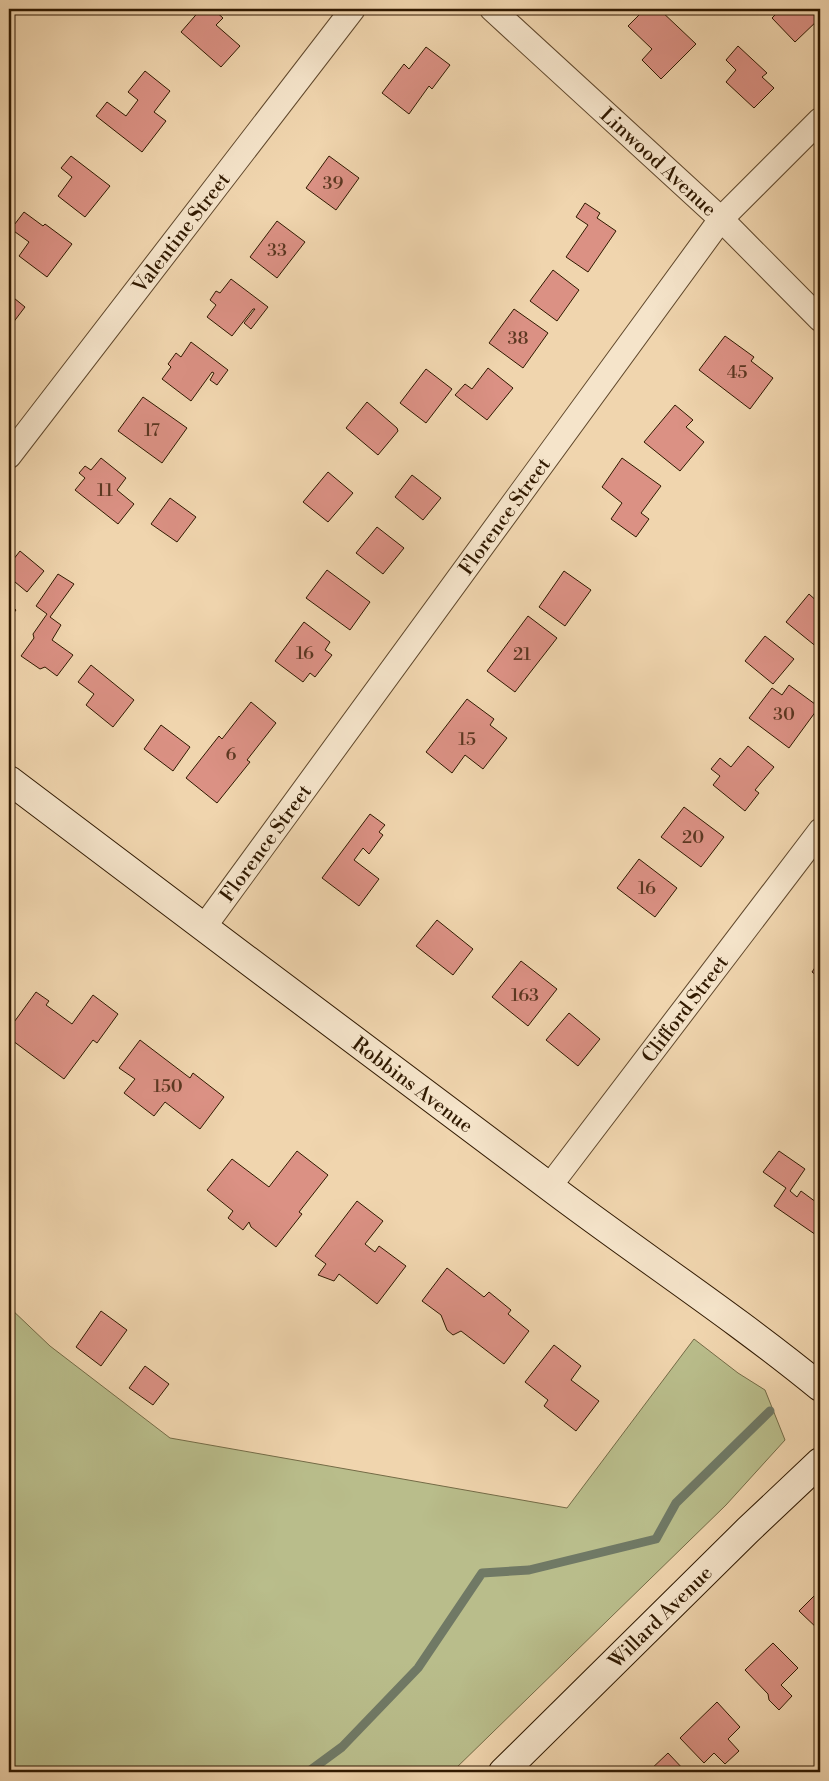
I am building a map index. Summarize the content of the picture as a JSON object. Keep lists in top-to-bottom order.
{
  "streets": {
    "main road": ["Robbins Avenue", "Willard Avenue"],
    "street": [
      "Linwood Avenue",
      "Valentine Street",
      "Florence Street",
      "Clifford Street"
    ]
  },
  "crossings": [
    ["Linwood Avenue", "Florence Street"],
    ["Florence Street", "Robbins Avenue"],
    ["Clifford Street", "Robbins Avenue"]
  ],
  "house_numbers": [
    "39",
    "33",
    "38",
    "45",
    "17",
    "11",
    "16",
    "21",
    "30",
    "15",
    "6",
    "20",
    "16",
    "163",
    "150"
  ]
}
